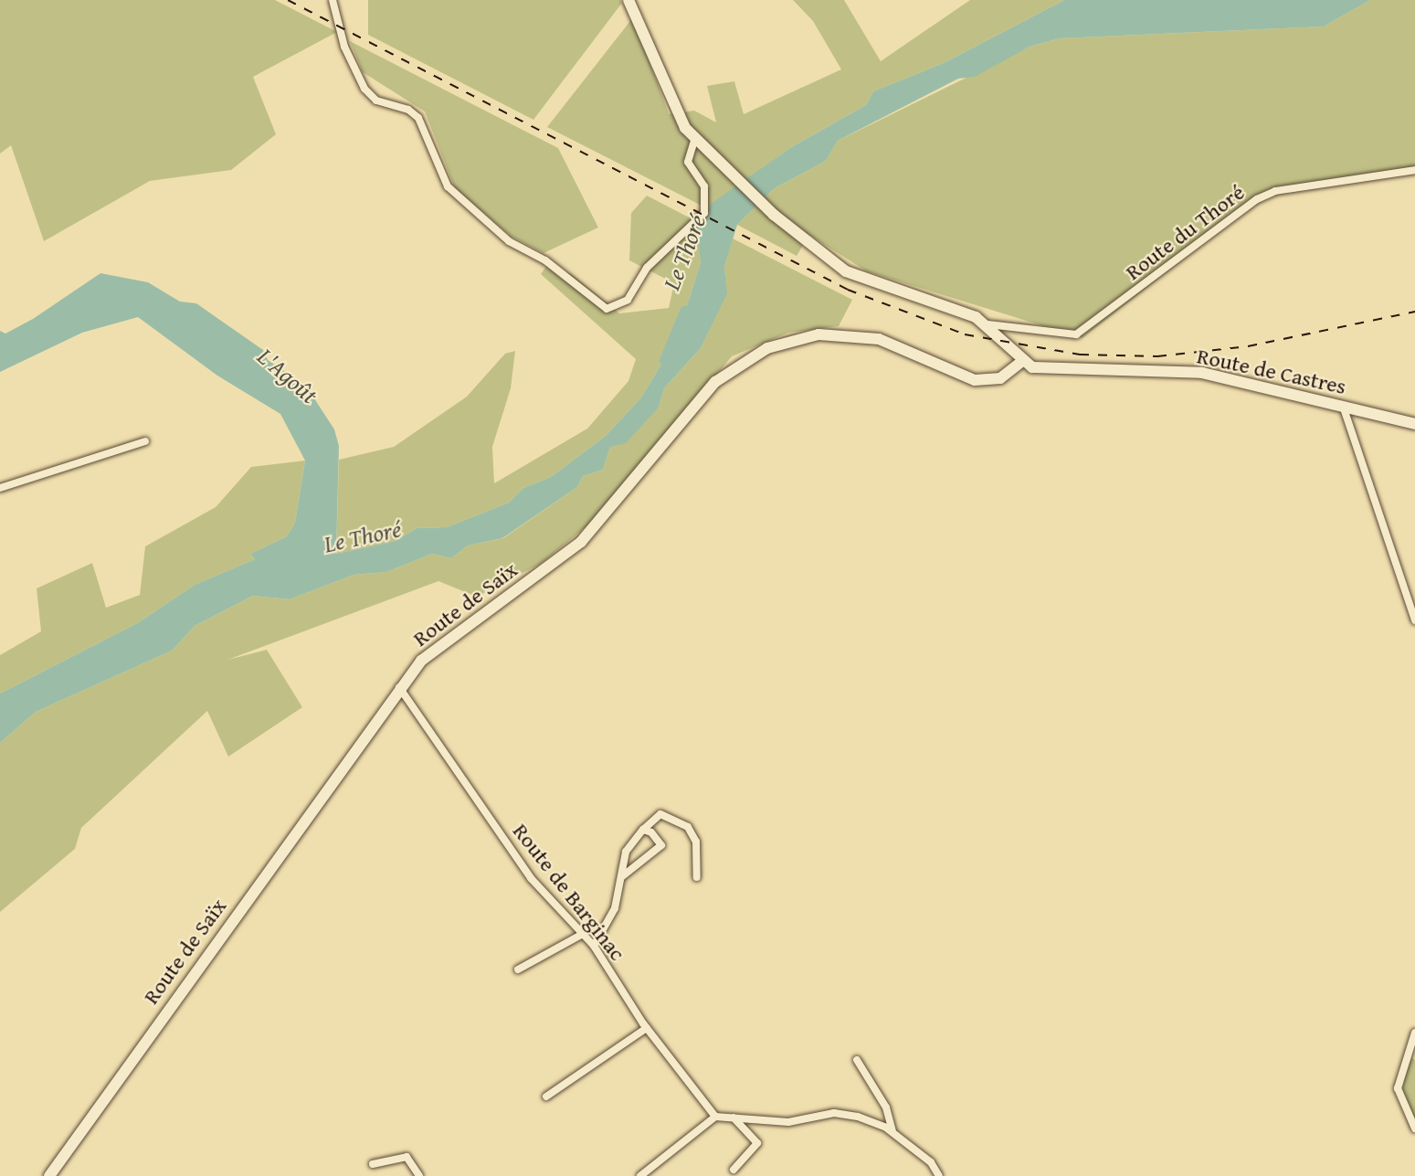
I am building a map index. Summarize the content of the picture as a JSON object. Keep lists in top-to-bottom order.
{
  "streets": {
    "street": [
      "Route du Thoré",
      "Route de Castres",
      "Route de Saïx",
      "Route de Barginac"
    ]
  },
  "crossings": [
    ["Route de Castres", "Route de Saïx"],
    ["Route de Saïx", "Route de Barginac"]
  ],
  "water": ["Le Thoré", "L'Agoût"]
}
